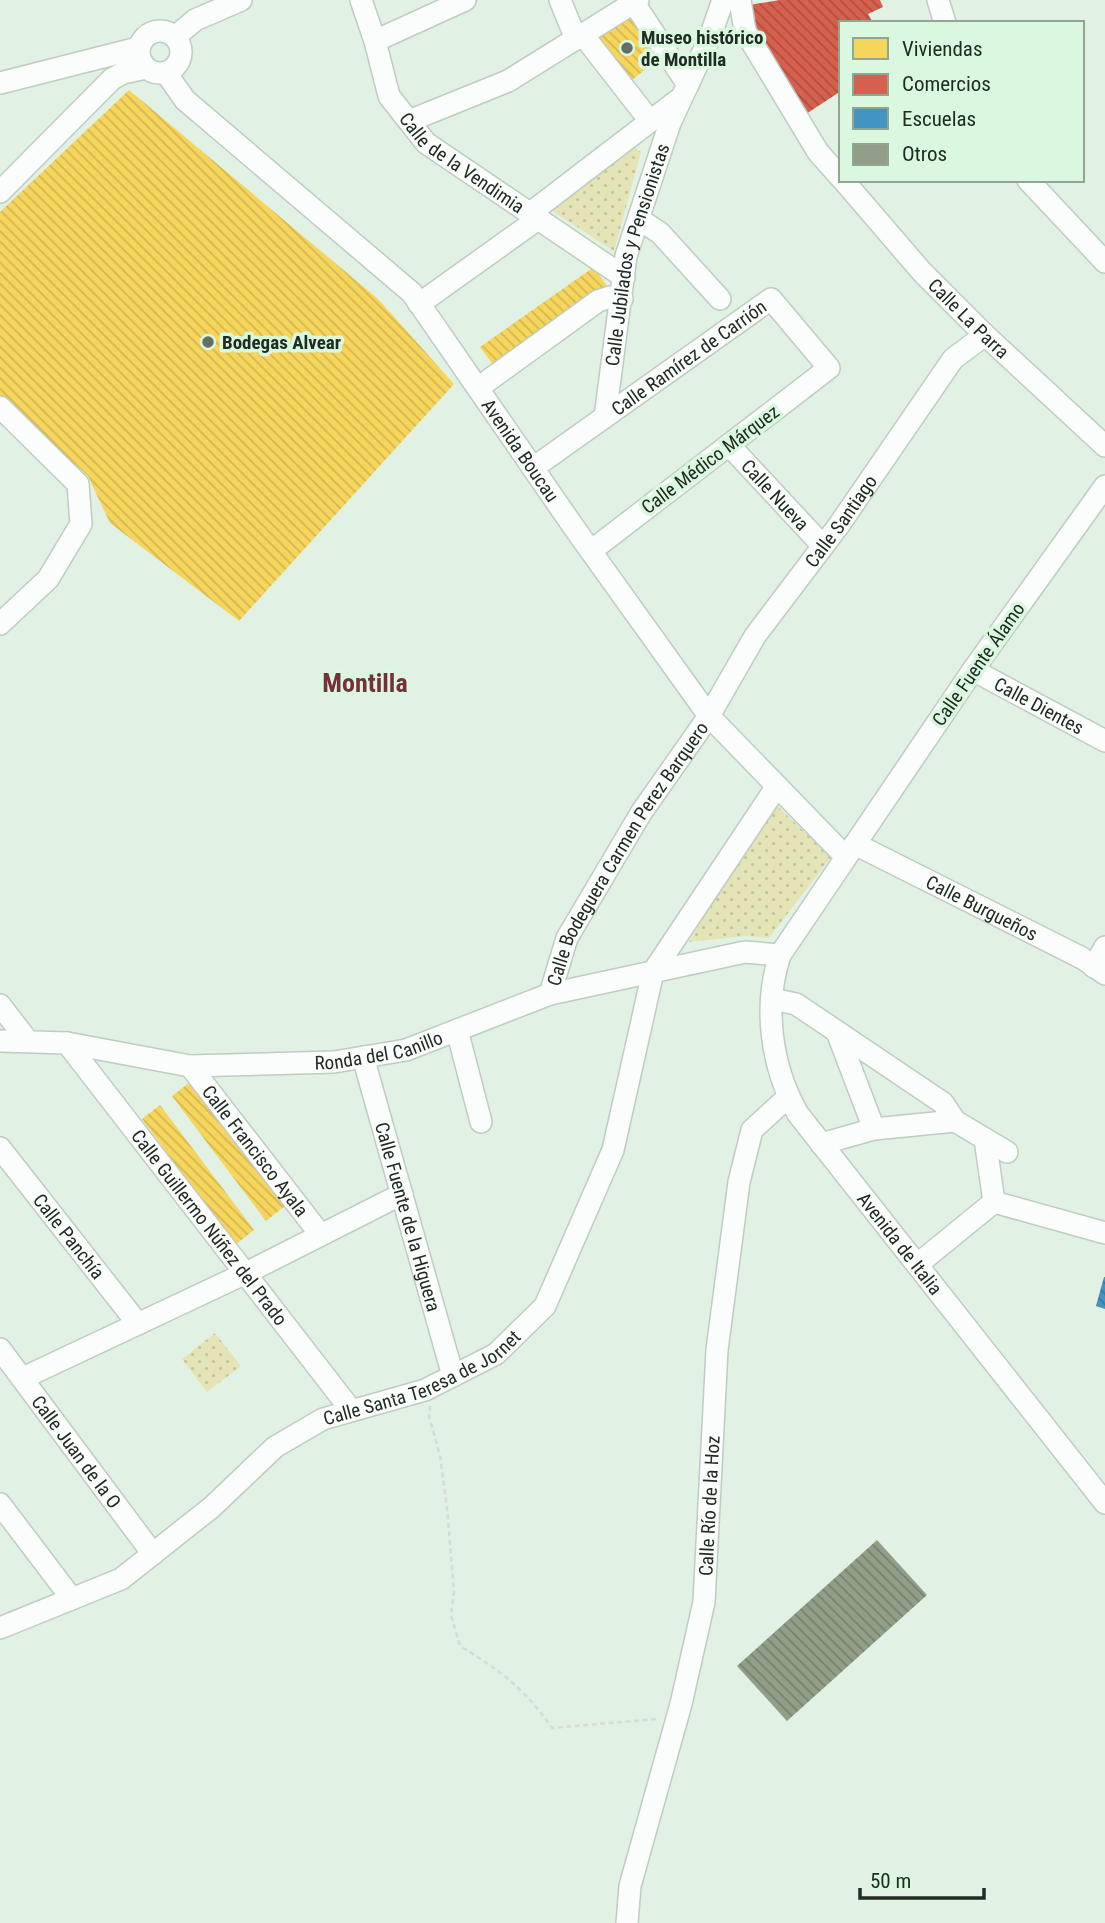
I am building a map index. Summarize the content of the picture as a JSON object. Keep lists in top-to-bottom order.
{
  "streets": {
    "street": [
      "Calle de la Vendimia",
      "Calle Jubilados y Pensionistas",
      "Calle La Parra",
      "Calle Ramírez de Carrión",
      "Avenida Boucau",
      "Calle Médico Márquez",
      "Calle Nueva",
      "Calle Santiago",
      "Calle Fuente Álamo",
      "Calle Dientes",
      "Calle Bodeguera Carmen Perez Barquero",
      "Calle Burgueños",
      "Ronda del Canillo",
      "Calle Francisco Ayala",
      "Calle Fuente de la Higuera",
      "Calle Guillermo Núñez del Prado",
      "Calle Panchía",
      "Avenida de Italia",
      "Calle Santa Teresa de Jornet",
      "Calle Juan de la O",
      "Calle Río de la Hoz"
    ]
  },
  "crossings": [
    ["Calle de la Vendimia", "Calle Jubilados y Pensionistas"],
    ["Calle Jubilados y Pensionistas", "Calle Ramírez de Carrión"],
    ["Calle Jubilados y Pensionistas", "Avenida Boucau"],
    ["Calle La Parra", "Calle Santiago"],
    ["Calle Ramírez de Carrión", "Avenida Boucau"],
    ["Calle Ramírez de Carrión", "Calle Médico Márquez"],
    ["Avenida Boucau", "Calle Médico Márquez"],
    ["Avenida Boucau", "Calle Santiago"],
    ["Avenida Boucau", "Calle Fuente Álamo"],
    ["Avenida Boucau", "Calle Bodeguera Carmen Perez Barquero"],
    ["Avenida Boucau", "Calle Burgueños"],
    ["Avenida Boucau", "Avenida de Italia"],
    ["Calle Médico Márquez", "Calle Nueva"],
    ["Calle Nueva", "Calle Santiago"],
    ["Calle Santiago", "Calle Bodeguera Carmen Perez Barquero"],
    ["Calle Fuente Álamo", "Calle Dientes"],
    ["Calle Fuente Álamo", "Calle Burgueños"],
    ["Calle Fuente Álamo", "Avenida de Italia"],
    ["Calle Bodeguera Carmen Perez Barquero", "Ronda del Canillo"],
    ["Calle Burgueños", "Avenida de Italia"],
    ["Ronda del Canillo", "Calle Francisco Ayala"],
    ["Ronda del Canillo", "Calle Fuente de la Higuera"],
    ["Ronda del Canillo", "Calle Guillermo Núñez del Prado"],
    ["Ronda del Canillo", "Avenida de Italia"],
    ["Ronda del Canillo", "Calle Santa Teresa de Jornet"],
    ["Calle Fuente de la Higuera", "Calle Santa Teresa de Jornet"],
    ["Calle Guillermo Núñez del Prado", "Calle Santa Teresa de Jornet"],
    ["Avenida de Italia", "Calle Río de la Hoz"],
    ["Calle Santa Teresa de Jornet", "Calle Juan de la O"]
  ],
  "districts": ["Montilla"],
  "places": ["Museo histórico de Montilla", "Bodegas Alvear"],
  "legend": [
    "Viviendas",
    "Comercios",
    "Escuelas",
    "Otros"
  ],
  "scale_bar": "50 m"
}
